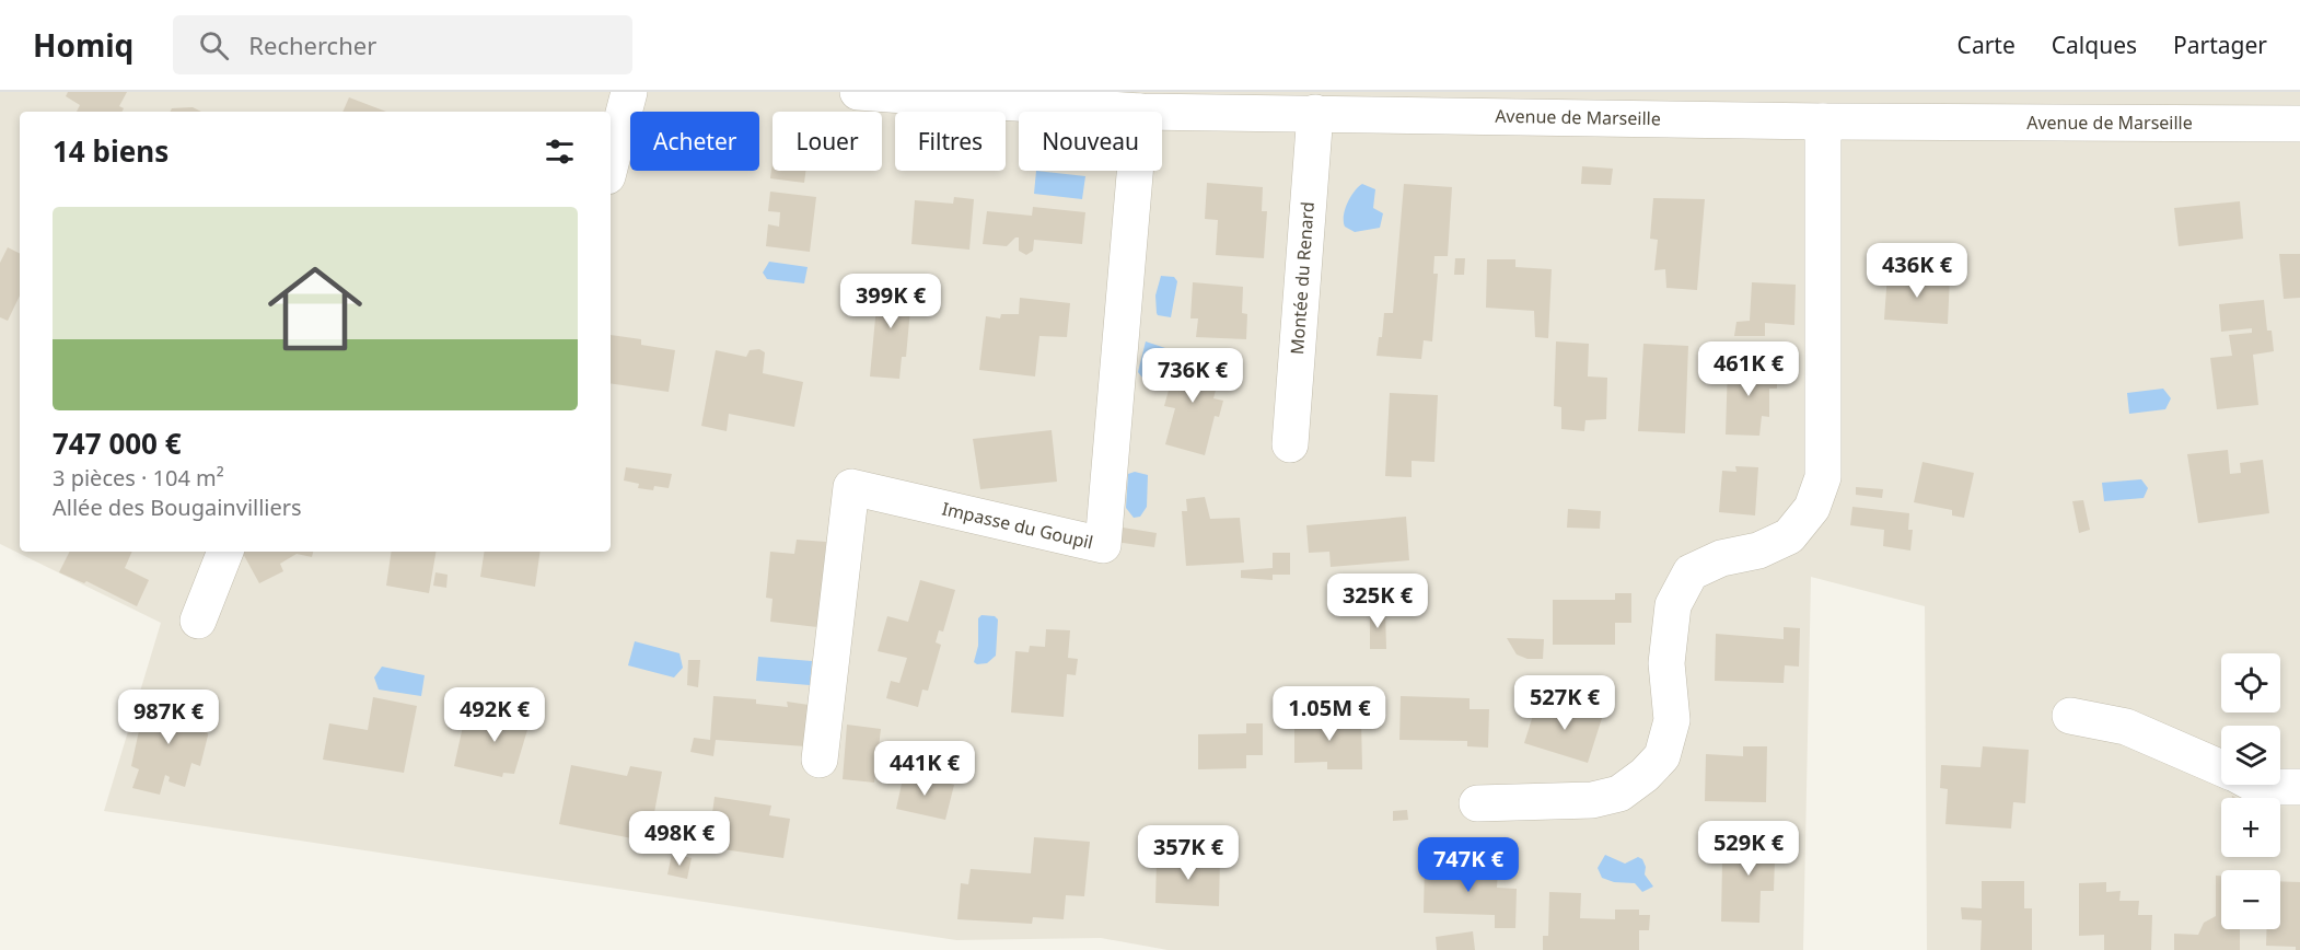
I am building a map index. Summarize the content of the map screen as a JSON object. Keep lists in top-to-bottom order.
{
  "streets": {
    "street": ["Avenue de Marseille", "Montée du Renard", "Impasse du Goupil"]
  },
  "crossings": [
    ["Avenue de Marseille", "Montée du Renard"]
  ],
  "page": {
    "header": "Homiq",
    "search": "Rechercher",
    "nav": ["Carte", "Calques", "Partager"],
    "chip": [
      "Acheter",
      "Louer",
      "Filtres",
      "Nouveau"
    ],
    "heading": "14 biens",
    "list": [
      {
        "name": "747 000 €",
        "note": "3 pièces · 104 m² · Allée des Bougainvilliers"
      }
    ],
    "price": [
      "436K €",
      "399K €",
      "461K €",
      "736K €",
      "325K €",
      "527K €",
      "1.05M €",
      "492K €",
      "987K €",
      "441K €",
      "498K €",
      "529K €",
      "357K €",
      "747K €"
    ],
    "map_buttons": ["+", "−"]
  }
}
